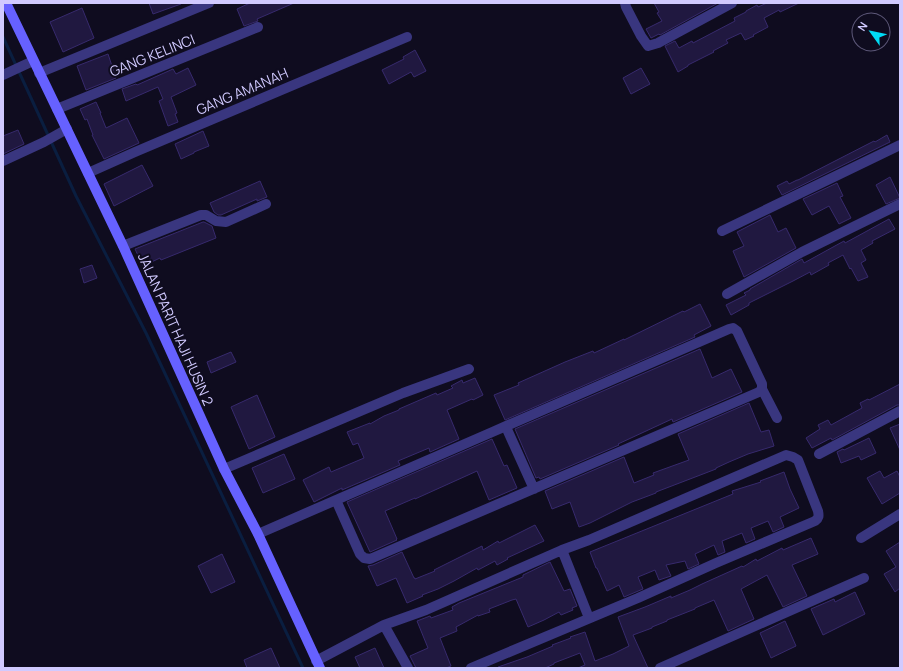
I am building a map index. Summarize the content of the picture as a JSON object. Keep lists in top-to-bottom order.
{
  "streets": {
    "street": ["GANG KELINCI", "GANG AMANAH", "JALAN PARIT HAJI HUSIN 2"]
  },
  "crossings": [
    ["GANG KELINCI", "JALAN PARIT HAJI HUSIN 2"],
    ["GANG AMANAH", "JALAN PARIT HAJI HUSIN 2"]
  ],
  "north": "top left"
}
